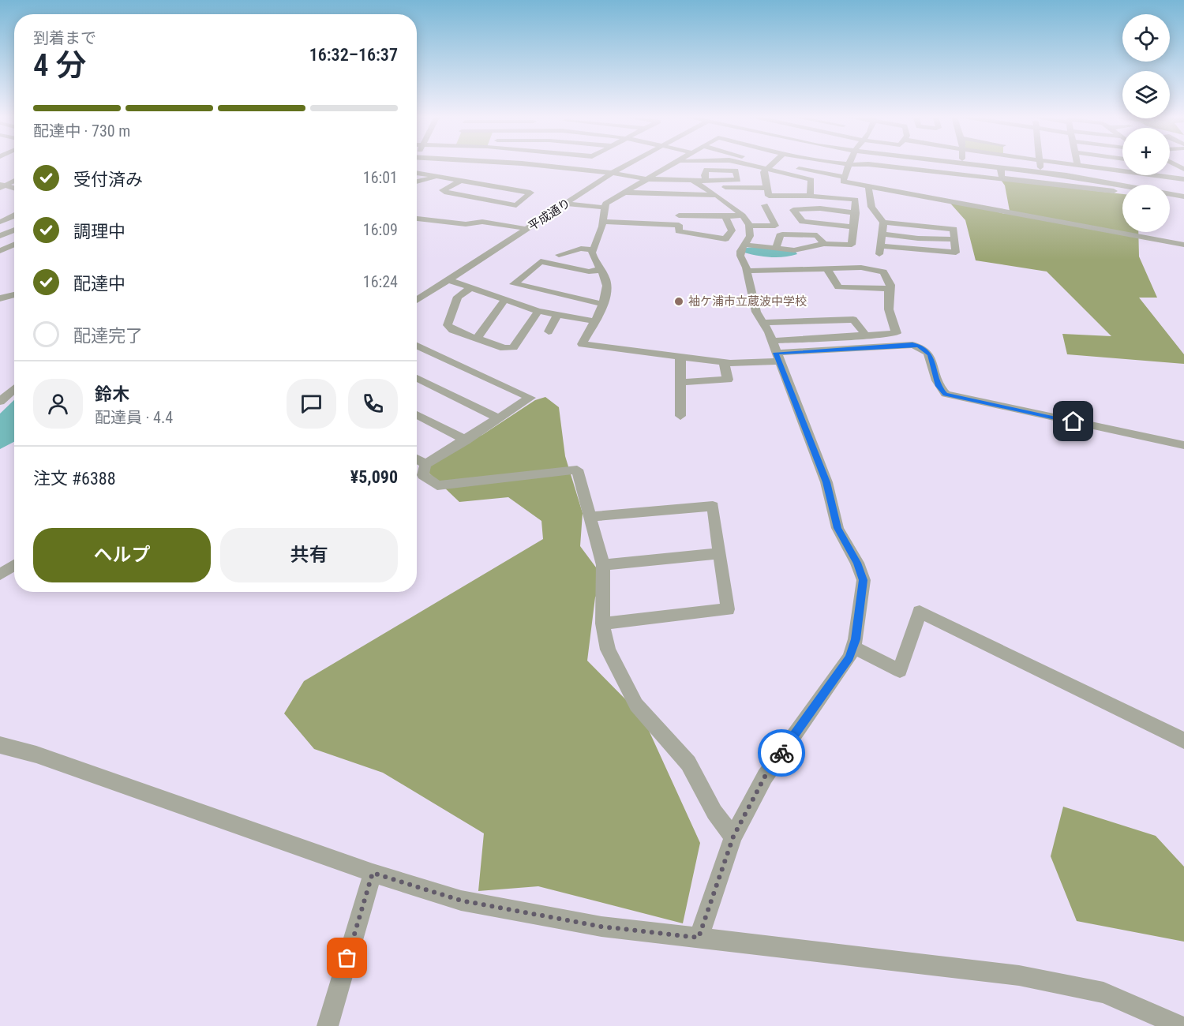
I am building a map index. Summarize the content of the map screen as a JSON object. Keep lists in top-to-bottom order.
{
  "streets": {
    "street": ["平成通り"]
  },
  "places": ["袖ケ浦市立蔵波中学校"],
  "page": {
    "map_buttons": ["+", "−"],
    "heading": ["4 分", "到着まで", "16:32–16:37"],
    "panel": [
      "鈴木",
      "配達員 · 4.4",
      "注文 #6388",
      "¥5,090"
    ],
    "bar": "配達中 · 730 m",
    "list": [
      ["受付済み", "16:01"],
      ["調理中", "16:09"],
      ["配達中", "16:24"],
      "配達完了"
    ],
    "buttons": ["ヘルプ", "共有"]
  }
}
